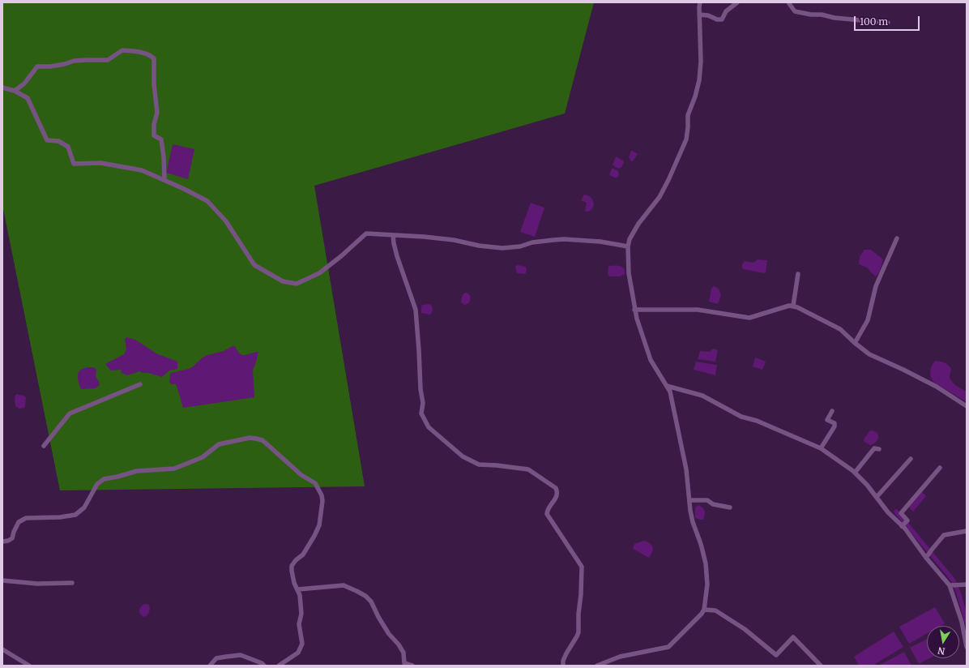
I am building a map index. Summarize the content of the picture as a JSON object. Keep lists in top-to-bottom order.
{
  "scale_bar": "100 m",
  "north": "bottom"
}
